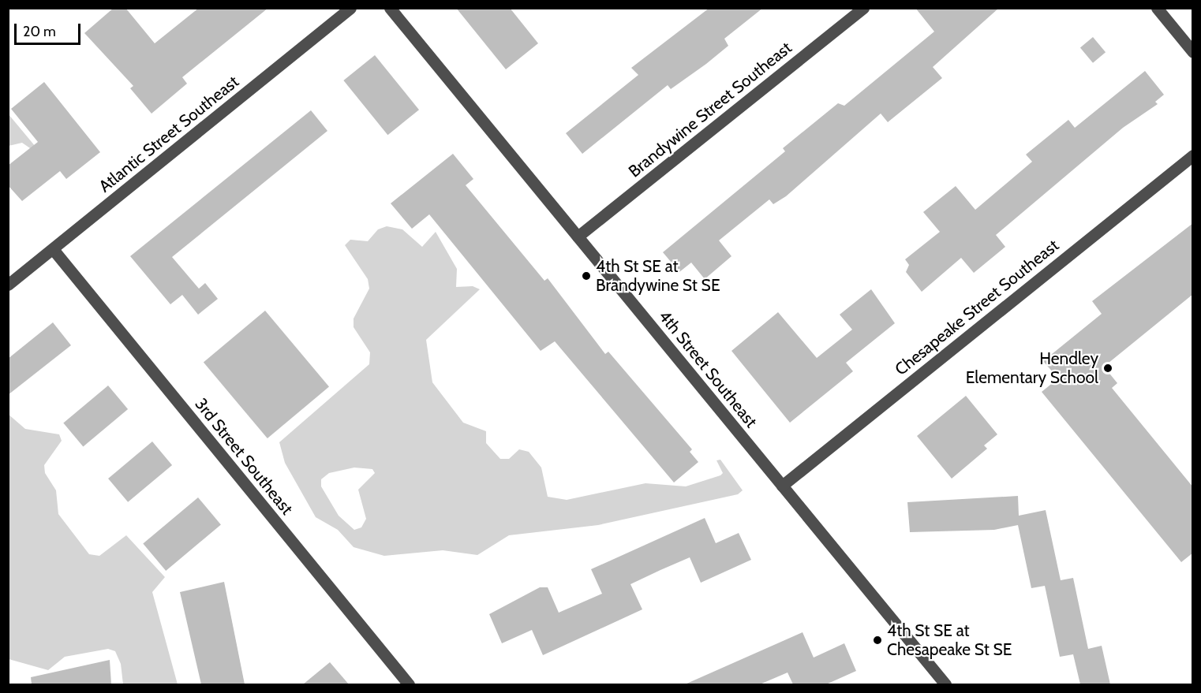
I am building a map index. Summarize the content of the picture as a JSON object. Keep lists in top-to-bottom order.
{
  "streets": {
    "street": [
      "Brandywine Street Southeast",
      "Atlantic Street Southeast",
      "Chesapeake Street Southeast",
      "4th Street Southeast",
      "3rd Street Southeast"
    ]
  },
  "crossings": [
    ["Brandywine Street Southeast", "4th Street Southeast"],
    ["Atlantic Street Southeast", "3rd Street Southeast"],
    ["Chesapeake Street Southeast", "4th Street Southeast"]
  ],
  "places": ["4th St SE at Brandywine St SE", "Hendley Elementary School", "4th St SE at Chesapeake St SE"],
  "scale_bar": "20 m"
}
